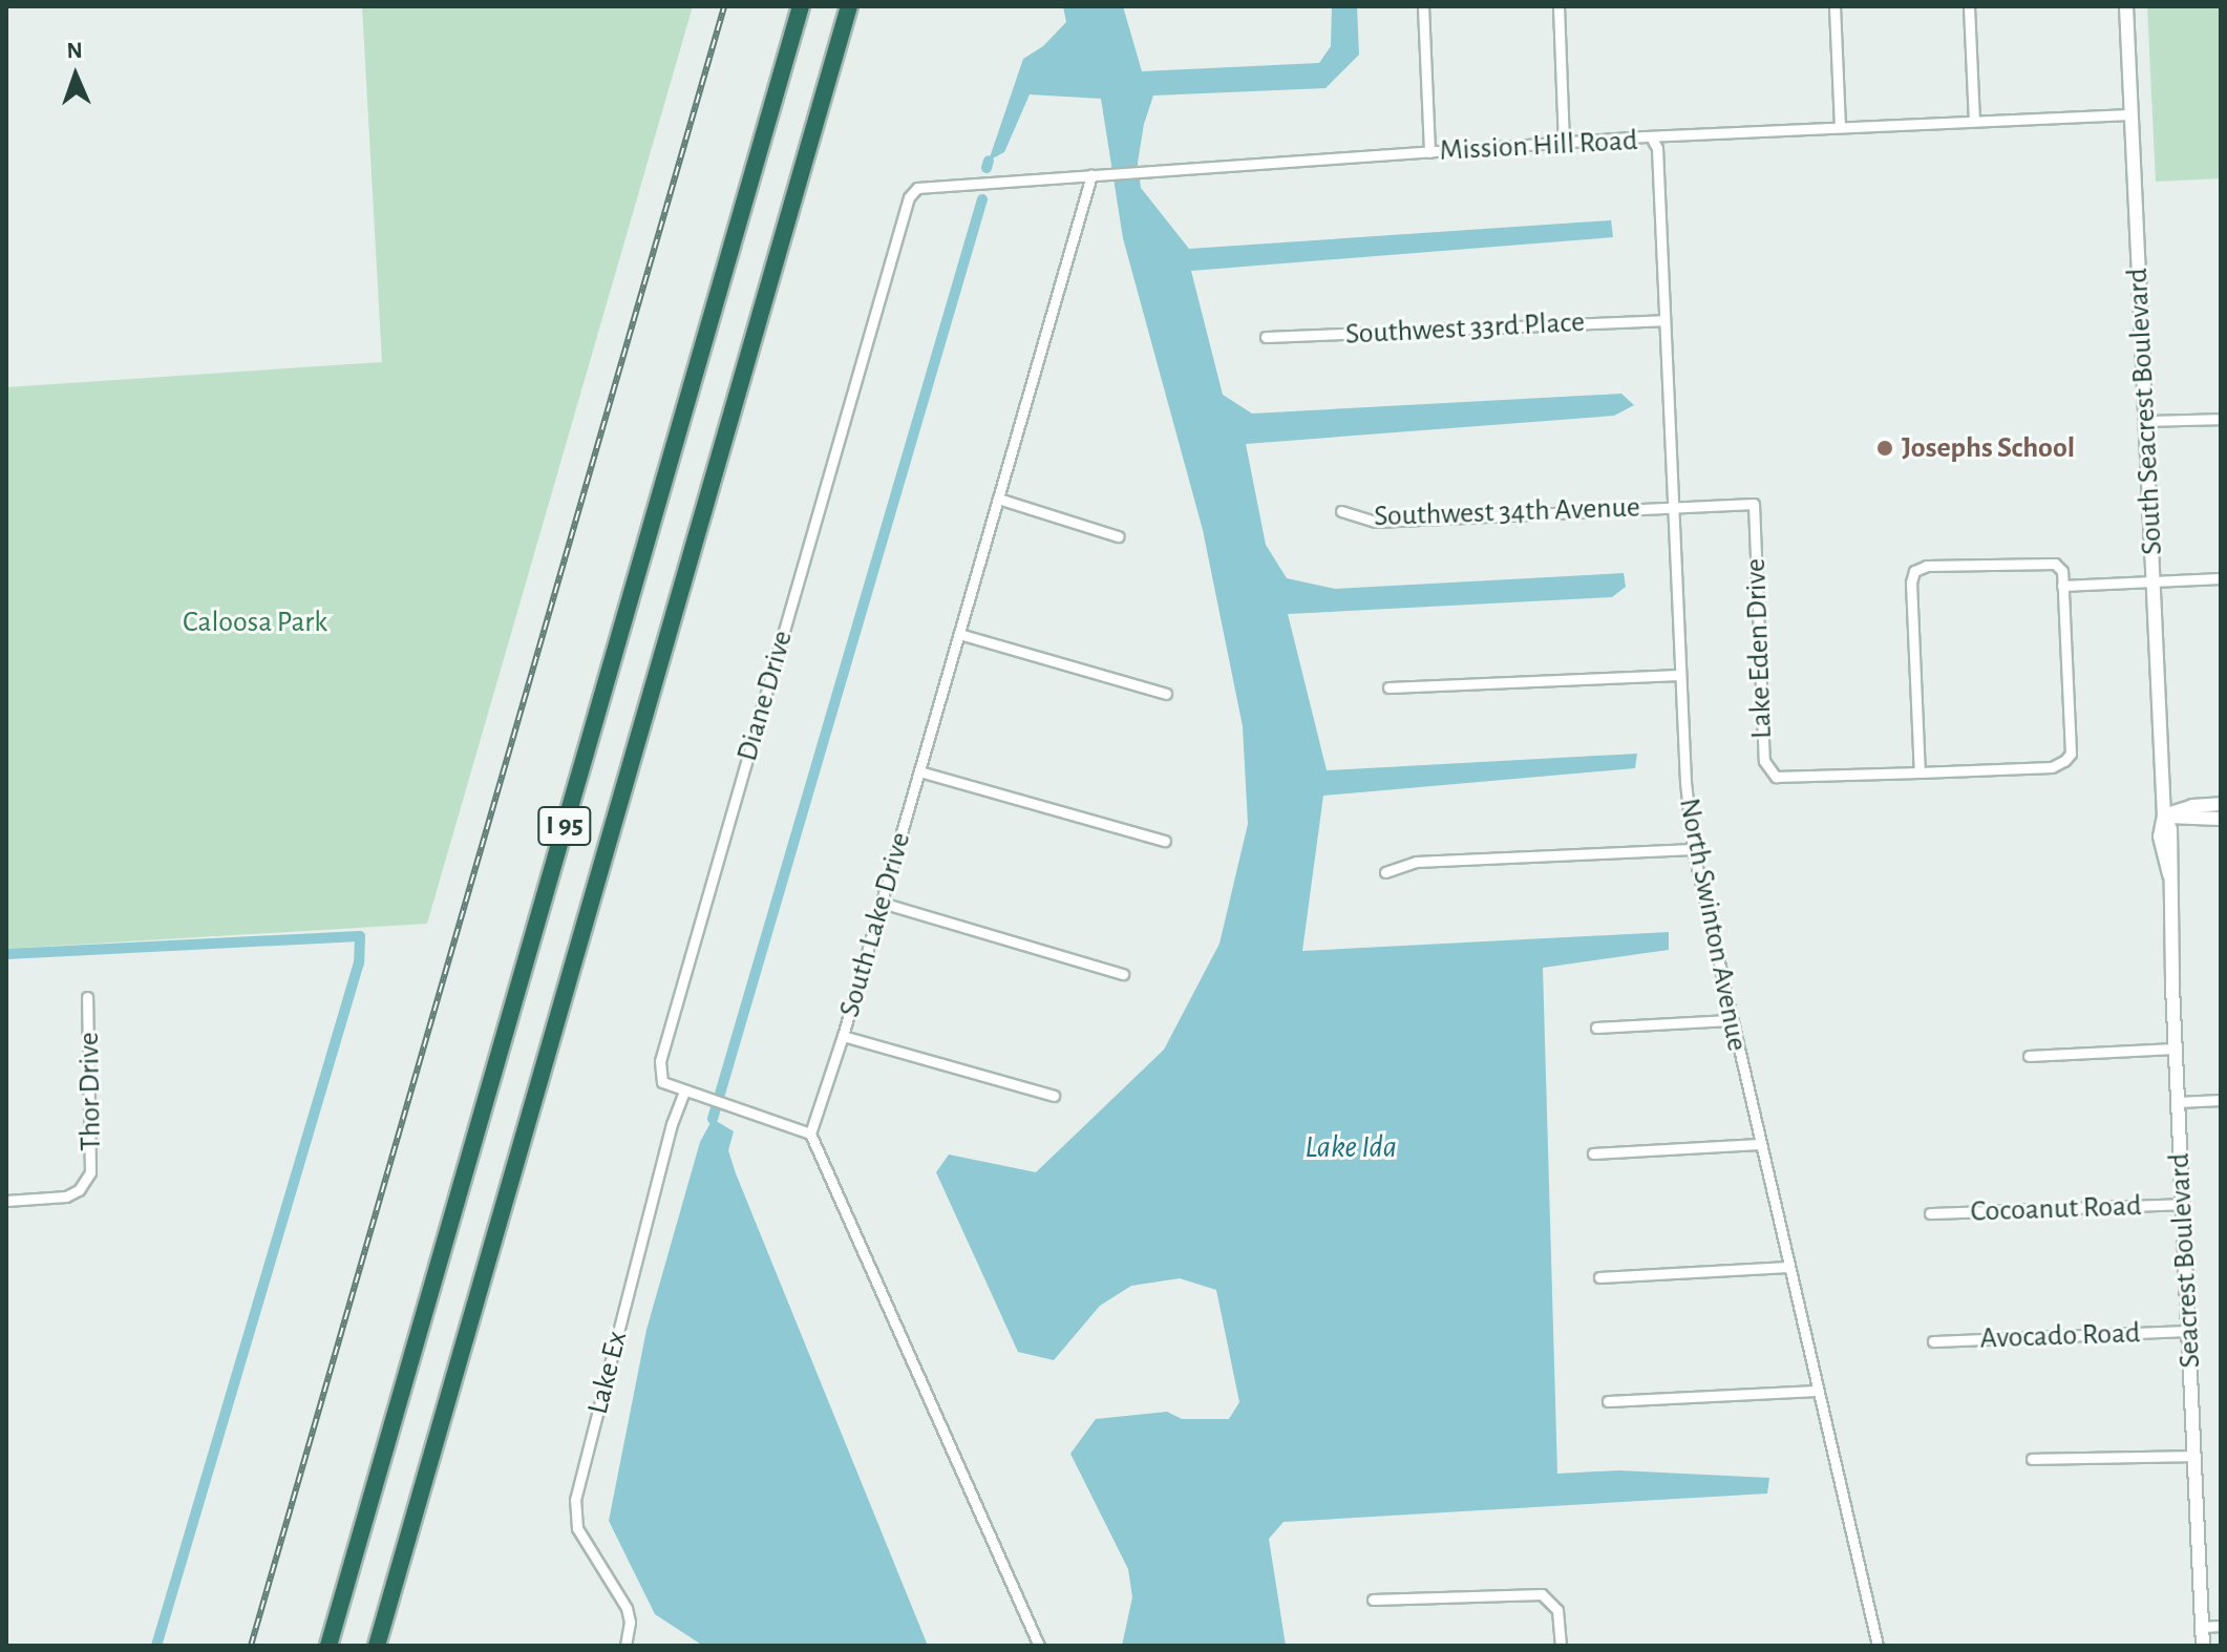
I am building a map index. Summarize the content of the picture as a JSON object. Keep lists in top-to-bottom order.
{
  "streets": {
    "highway": ["I 95"],
    "street": [
      "Mission Hill Road",
      "Southwest 33rd Place",
      "South Seacrest Boulevard",
      "Southwest 34th Avenue",
      "Lake Eden Drive",
      "Diane Drive",
      "South Lake Drive",
      "North Swinton Avenue",
      "Thor Drive",
      "Cocoanut Road",
      "Seacrest Boulevard",
      "Avocado Road",
      "Lake Ex"
    ]
  },
  "crossings": [
    ["Mission Hill Road", "South Seacrest Boulevard"],
    ["Mission Hill Road", "Diane Drive"],
    ["Mission Hill Road", "South Lake Drive"],
    ["Mission Hill Road", "North Swinton Avenue"],
    ["Southwest 33rd Place", "North Swinton Avenue"],
    ["South Seacrest Boulevard", "Seacrest Boulevard"],
    ["Southwest 34th Avenue", "Lake Eden Drive"],
    ["Southwest 34th Avenue", "North Swinton Avenue"],
    ["Lake Eden Drive", "North Swinton Avenue"],
    ["Diane Drive", "Lake Ex"],
    ["Cocoanut Road", "Seacrest Boulevard"],
    ["Seacrest Boulevard", "Avocado Road"]
  ],
  "water": ["Lake Ida"],
  "parks": ["Caloosa Park"],
  "places": ["Josephs School"],
  "north": "top"
}
